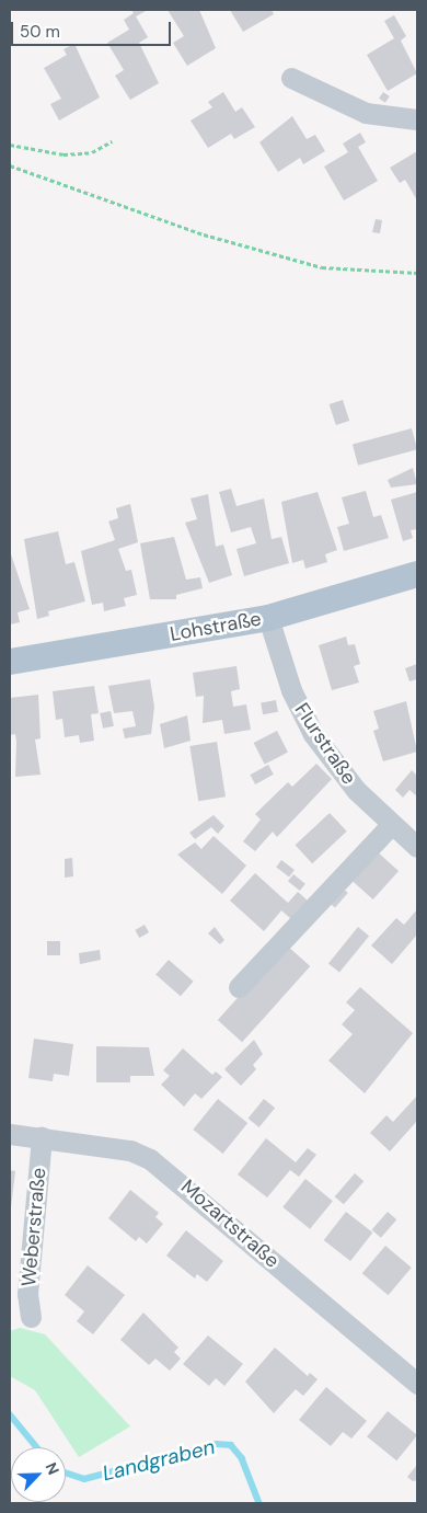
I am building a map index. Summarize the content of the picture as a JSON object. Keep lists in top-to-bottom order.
{
  "streets": {
    "main road": ["Lohstraße"],
    "street": ["Flurstraße", "Mozartstraße", "Weberstraße"]
  },
  "crossings": [
    ["Lohstraße", "Flurstraße"],
    ["Mozartstraße", "Weberstraße"]
  ],
  "water": ["Landgraben"],
  "scale_bar": "50 m",
  "north": "top right"
}
